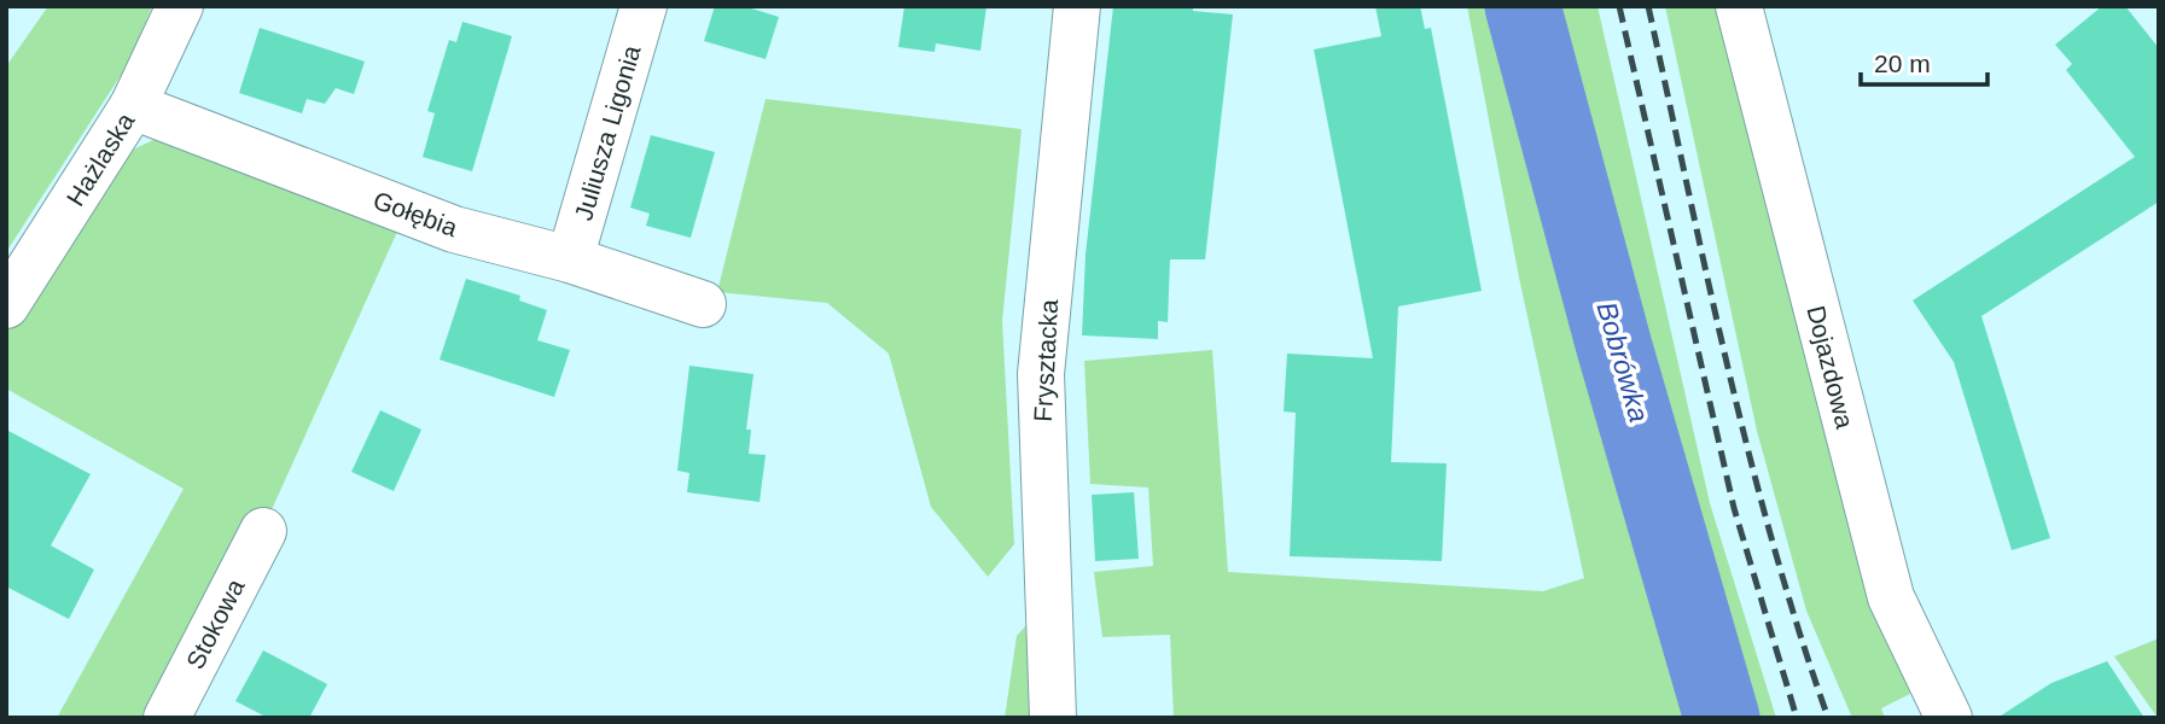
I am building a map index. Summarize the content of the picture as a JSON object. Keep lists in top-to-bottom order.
{
  "streets": {
    "street": [
      "Juliusza Ligonia",
      "Hażlaska",
      "Gołębia",
      "Frysztacka",
      "Dojazdowa",
      "Stokowa"
    ]
  },
  "crossings": [
    ["Juliusza Ligonia", "Gołębia"],
    ["Hażlaska", "Gołębia"]
  ],
  "water": ["Bobrówka"],
  "scale_bar": "20 m"
}
